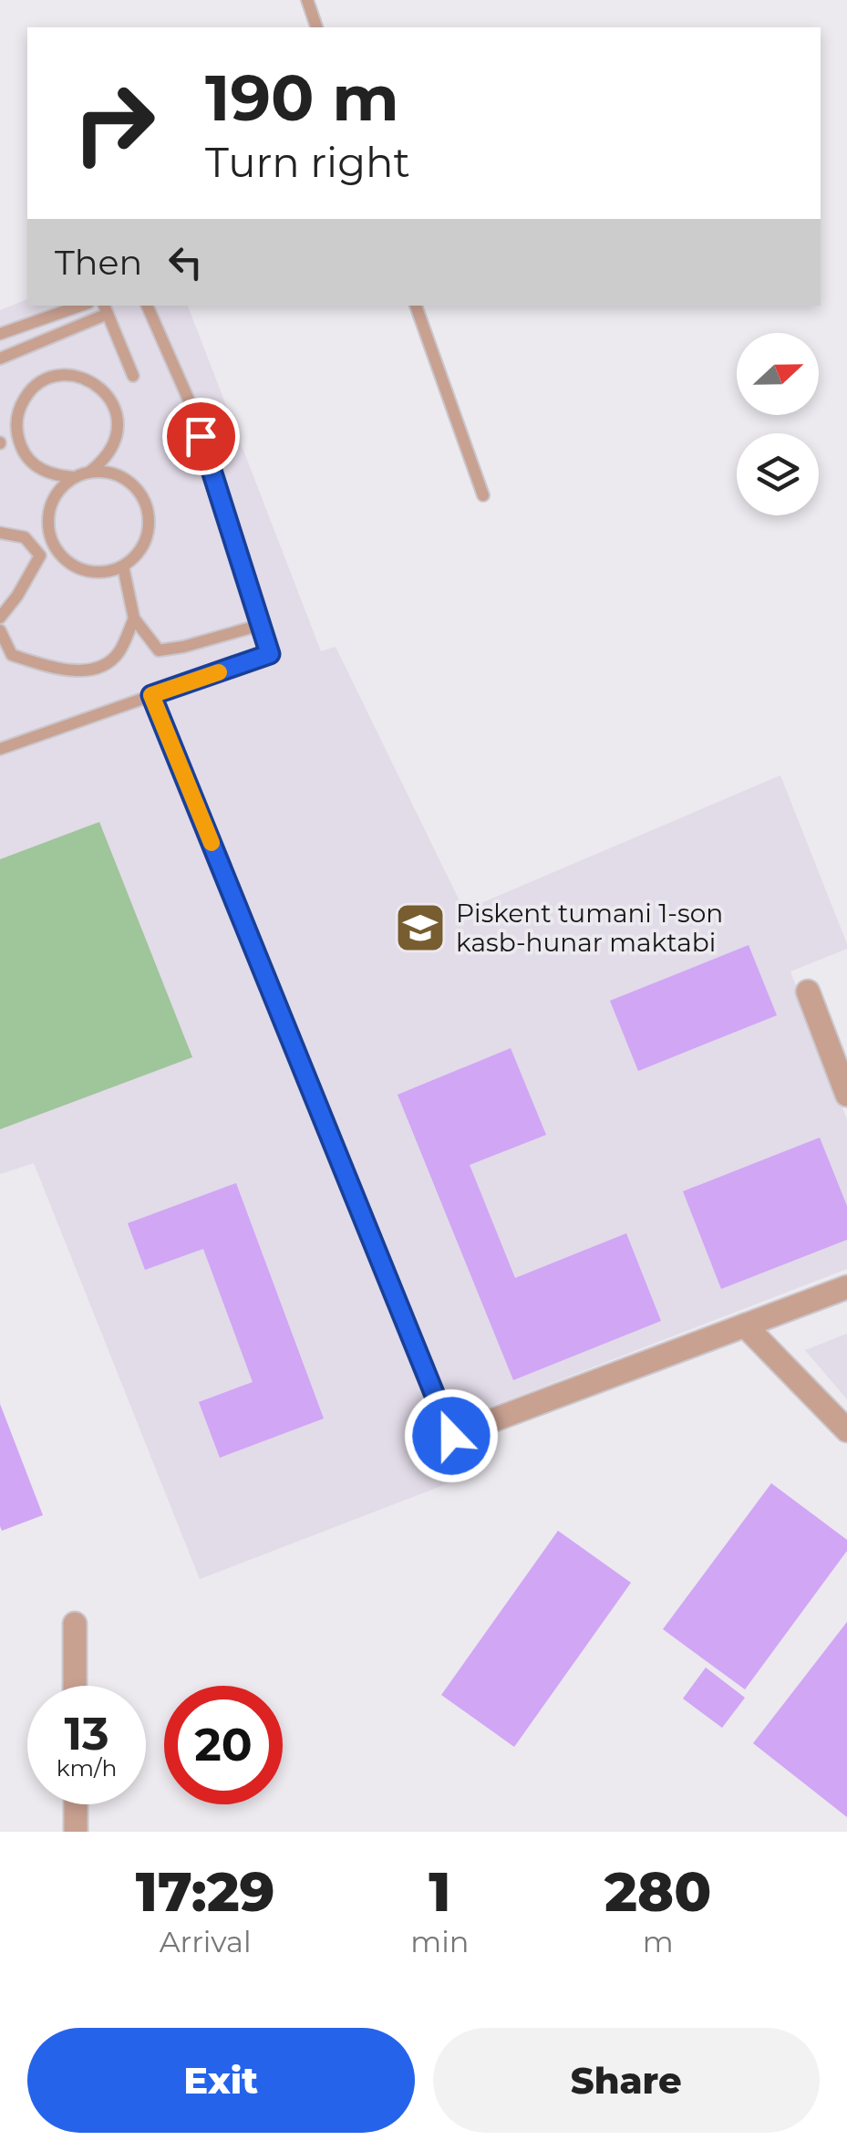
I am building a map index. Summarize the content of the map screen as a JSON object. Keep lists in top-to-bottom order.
{
  "places": {
    "school or university": ["Piskent tumani 1-son kasb-hunar maktabi"]
  },
  "north": "right",
  "page": {
    "turn": ["190 m", "Turn right"],
    "then": "Then",
    "speed": "13 km/h",
    "limit": "20",
    "eta": [
      "17:29",
      "Arrival",
      "1",
      "min",
      "280",
      "m"
    ],
    "buttons": ["Exit", "Share"]
  }
}
